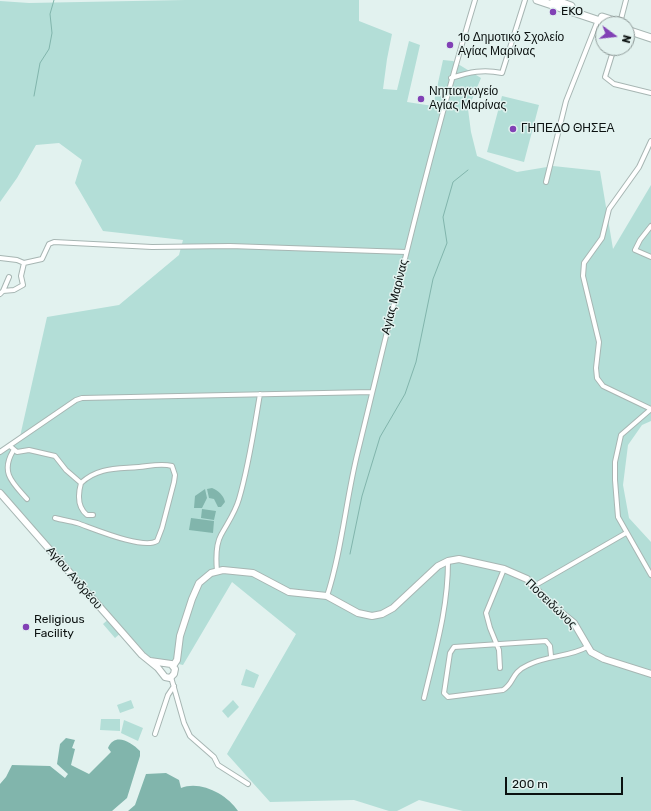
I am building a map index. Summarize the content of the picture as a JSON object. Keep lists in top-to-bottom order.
{
  "streets": {
    "street": ["Αγίας Μαρίνας", "Αγίου Ανδρέου", "Ποσειδώνος"]
  },
  "places": [
    "EKO",
    "1ο Δημοτικό Σχολείο Αγίας Μαρίνας",
    "Νηπιαγωγείο Αγίας Μαρίνας",
    "ΓΗΠΕΔΟ ΘΗΣΕΑ",
    "Religious Facility"
  ],
  "scale_bar": "200 m",
  "north": "right"
}
